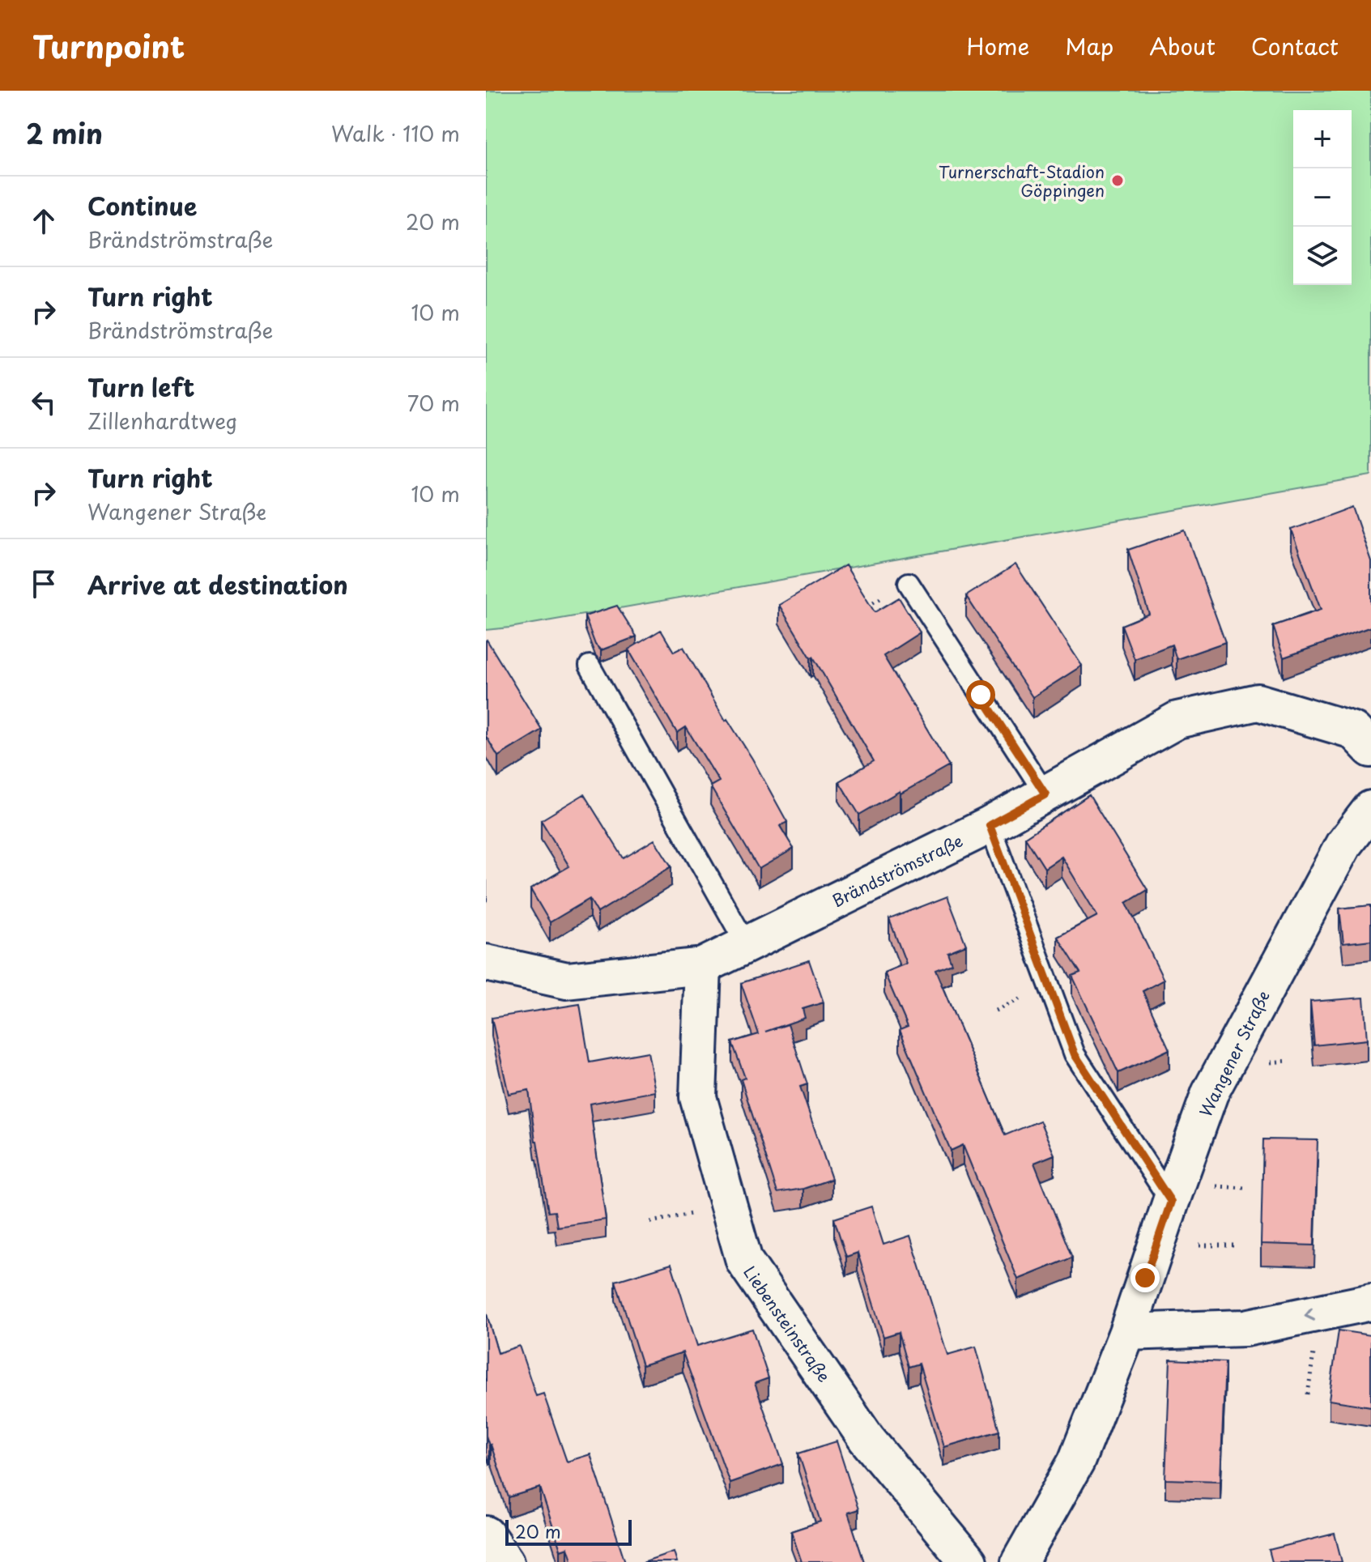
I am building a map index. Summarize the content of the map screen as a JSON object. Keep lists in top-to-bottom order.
{
  "streets": {
    "street": ["Brändströmstraße", "Wangener Straße", "Liebensteinstraße"]
  },
  "crossings": [
    ["Brändströmstraße", "Liebensteinstraße"]
  ],
  "places": ["Turnerschaft-Stadion Göppingen"],
  "scale_bar": "20 m",
  "page": {
    "header": "Turnpoint",
    "nav": [
      "Home",
      "Map",
      "About",
      "Contact"
    ],
    "heading": ["2 min", "Walk · 110 m"],
    "map_buttons": ["+", "−"],
    "list": [
      ["Continue", "Brändströmstraße", "20 m"],
      ["Turn right", "Brändströmstraße", "10 m"],
      ["Turn left", "Zillenhardtweg", "70 m"],
      ["Turn right", "Wangener Straße", "10 m"],
      "Arrive at destination"
    ],
    "scale": "20 m"
  }
}
